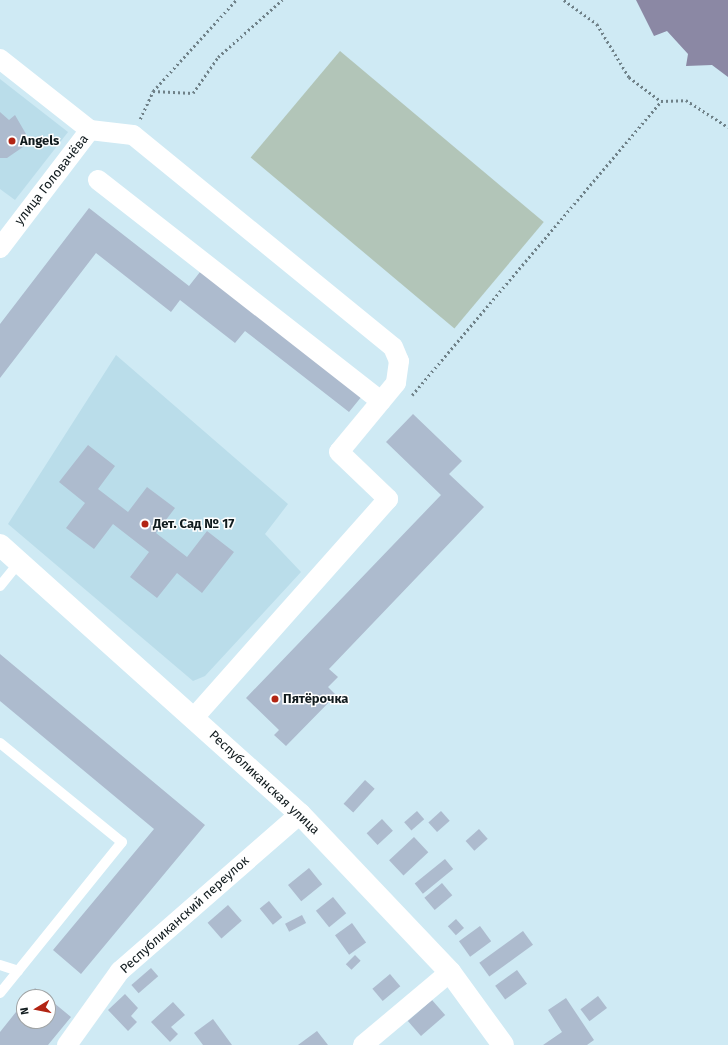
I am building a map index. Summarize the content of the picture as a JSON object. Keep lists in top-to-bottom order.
{
  "streets": {
    "street": ["улица Головачёва", "Республиканская улица", "Республиканский переулок"]
  },
  "crossings": [
    ["Республиканская улица", "Республиканский переулок"]
  ],
  "places": ["Angels", "Дет. Сад № 17", "Пятёрочка"],
  "north": "left"
}
